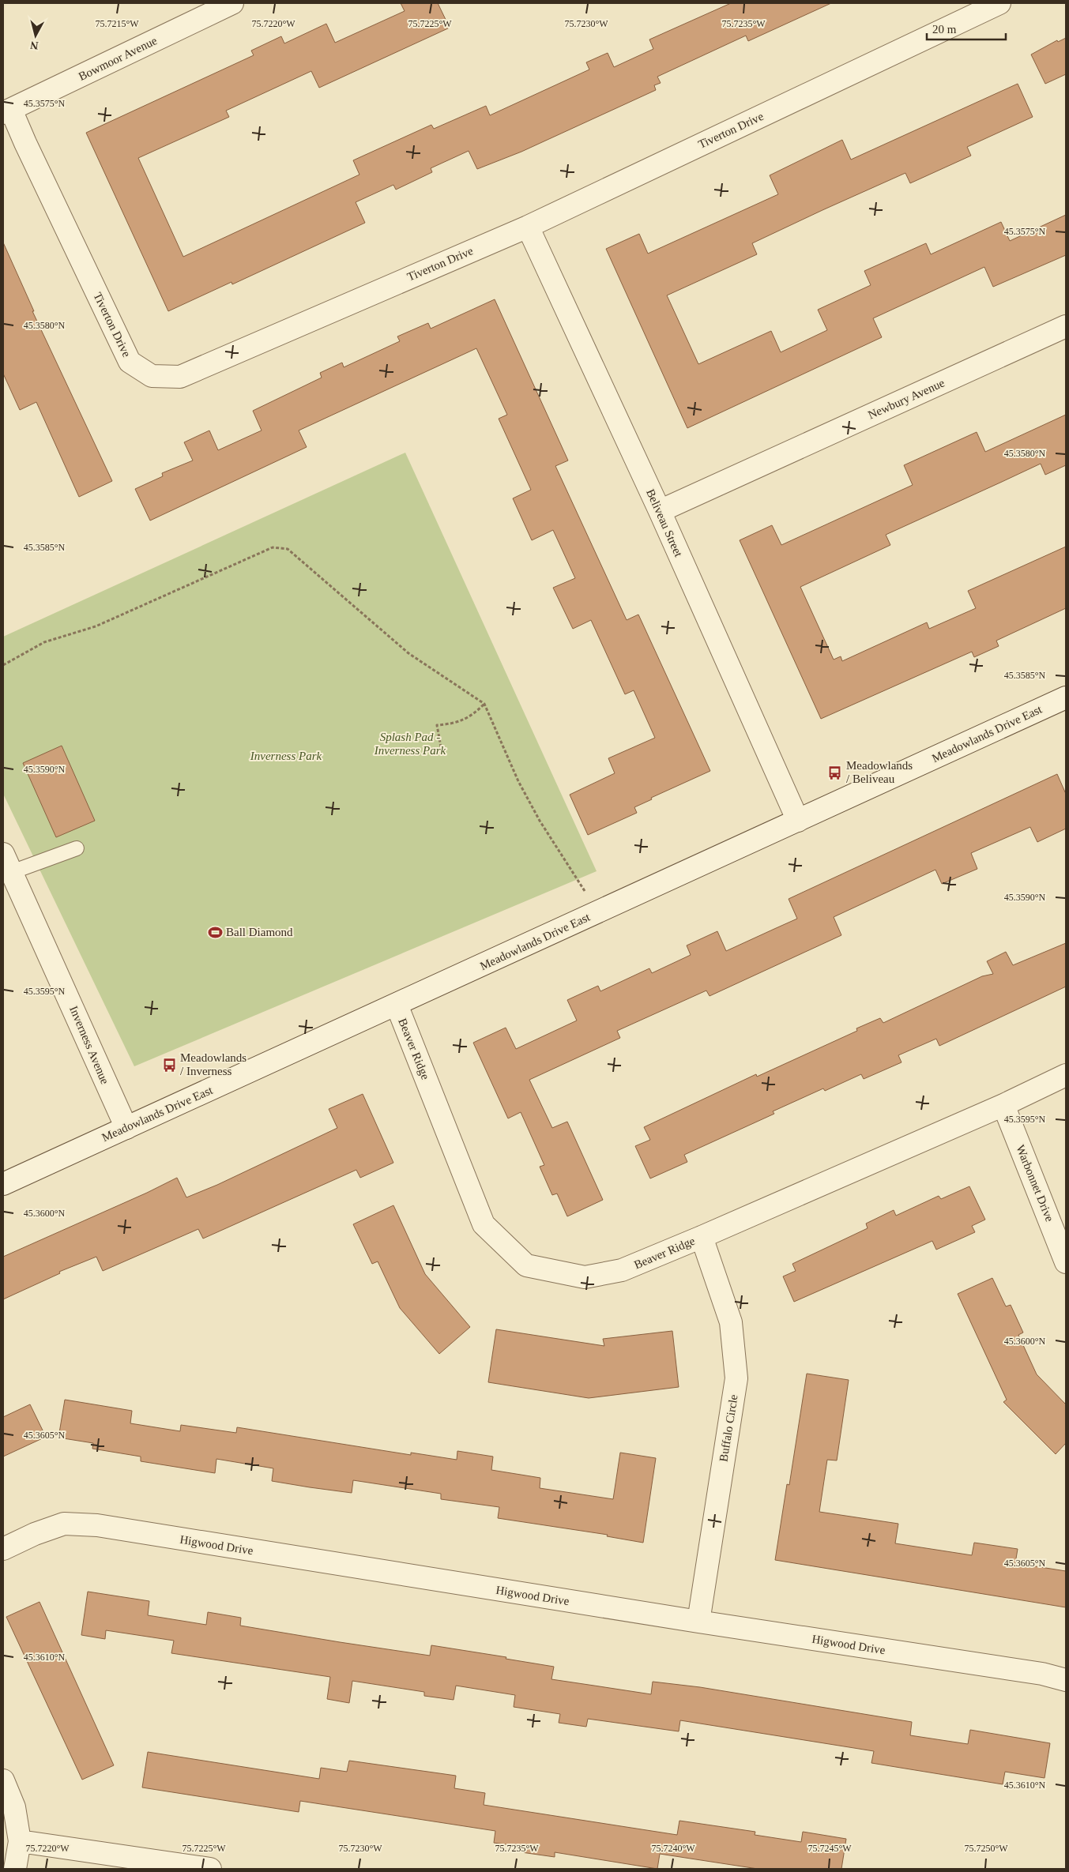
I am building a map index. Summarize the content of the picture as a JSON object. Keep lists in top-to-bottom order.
{
  "streets": {
    "street": [
      "Bowmoor Avenue",
      "Tiverton Drive",
      "Newbury Avenue",
      "Beliveau Street",
      "Meadowlands Drive East",
      "Inverness Avenue",
      "Beaver Ridge",
      "Warbonnet Drive",
      "Buffalo Circle",
      "Higwood Drive"
    ]
  },
  "crossings": [
    ["Bowmoor Avenue", "Tiverton Drive"],
    ["Tiverton Drive", "Beliveau Street"],
    ["Newbury Avenue", "Beliveau Street"],
    ["Beliveau Street", "Meadowlands Drive East"],
    ["Meadowlands Drive East", "Inverness Avenue"],
    ["Meadowlands Drive East", "Beaver Ridge"],
    ["Beaver Ridge", "Warbonnet Drive"],
    ["Beaver Ridge", "Buffalo Circle"],
    ["Buffalo Circle", "Higwood Drive"]
  ],
  "parks": ["Splash Pad - Inverness Park", "Inverness Park"],
  "places": {
    "bus stop": ["Meadowlands / Beliveau", "Meadowlands / Inverness"],
    "sports": ["Ball Diamond"]
  },
  "scale_bar": "20 m",
  "north": "bottom",
  "coordinates": [
    "75.7215°W",
    "75.7220°W",
    "75.7225°W",
    "75.7230°W",
    "75.7235°W",
    "45.3575°N",
    "45.3580°N",
    "45.3585°N",
    "45.3590°N",
    "45.3595°N",
    "45.3600°N",
    "45.3605°N",
    "45.3610°N",
    "75.7240°W",
    "75.7245°W",
    "75.7250°W"
  ]
}
